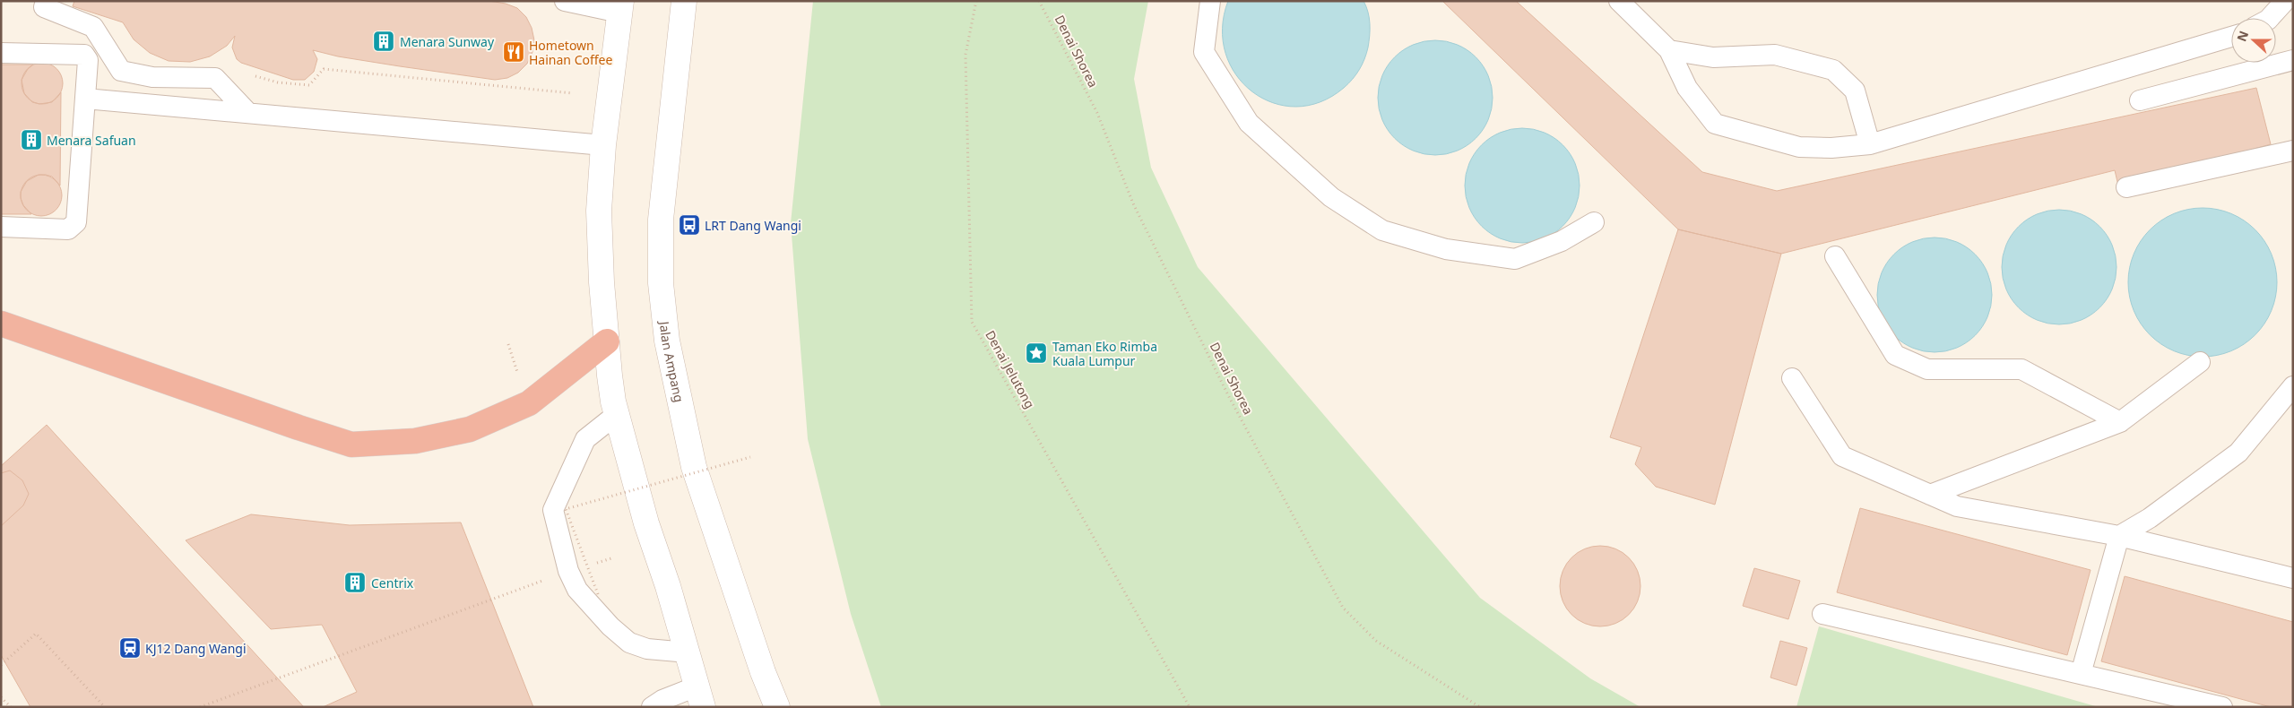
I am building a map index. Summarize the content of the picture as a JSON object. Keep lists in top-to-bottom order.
{
  "streets": {
    "street": ["Jalan Ampang"],
    "path": ["Denai Shorea", "Denai Jelutong"]
  },
  "places": {
    "building": ["Menara Sunway", "Menara Safuan", "Centrix"],
    "restaurant": ["Hometown Hainan Coffee"],
    "bus stop": ["LRT Dang Wangi"],
    "place": ["Taman Eko Rimba Kuala Lumpur"],
    "station": ["KJ12 Dang Wangi"]
  },
  "north": "left"
}
